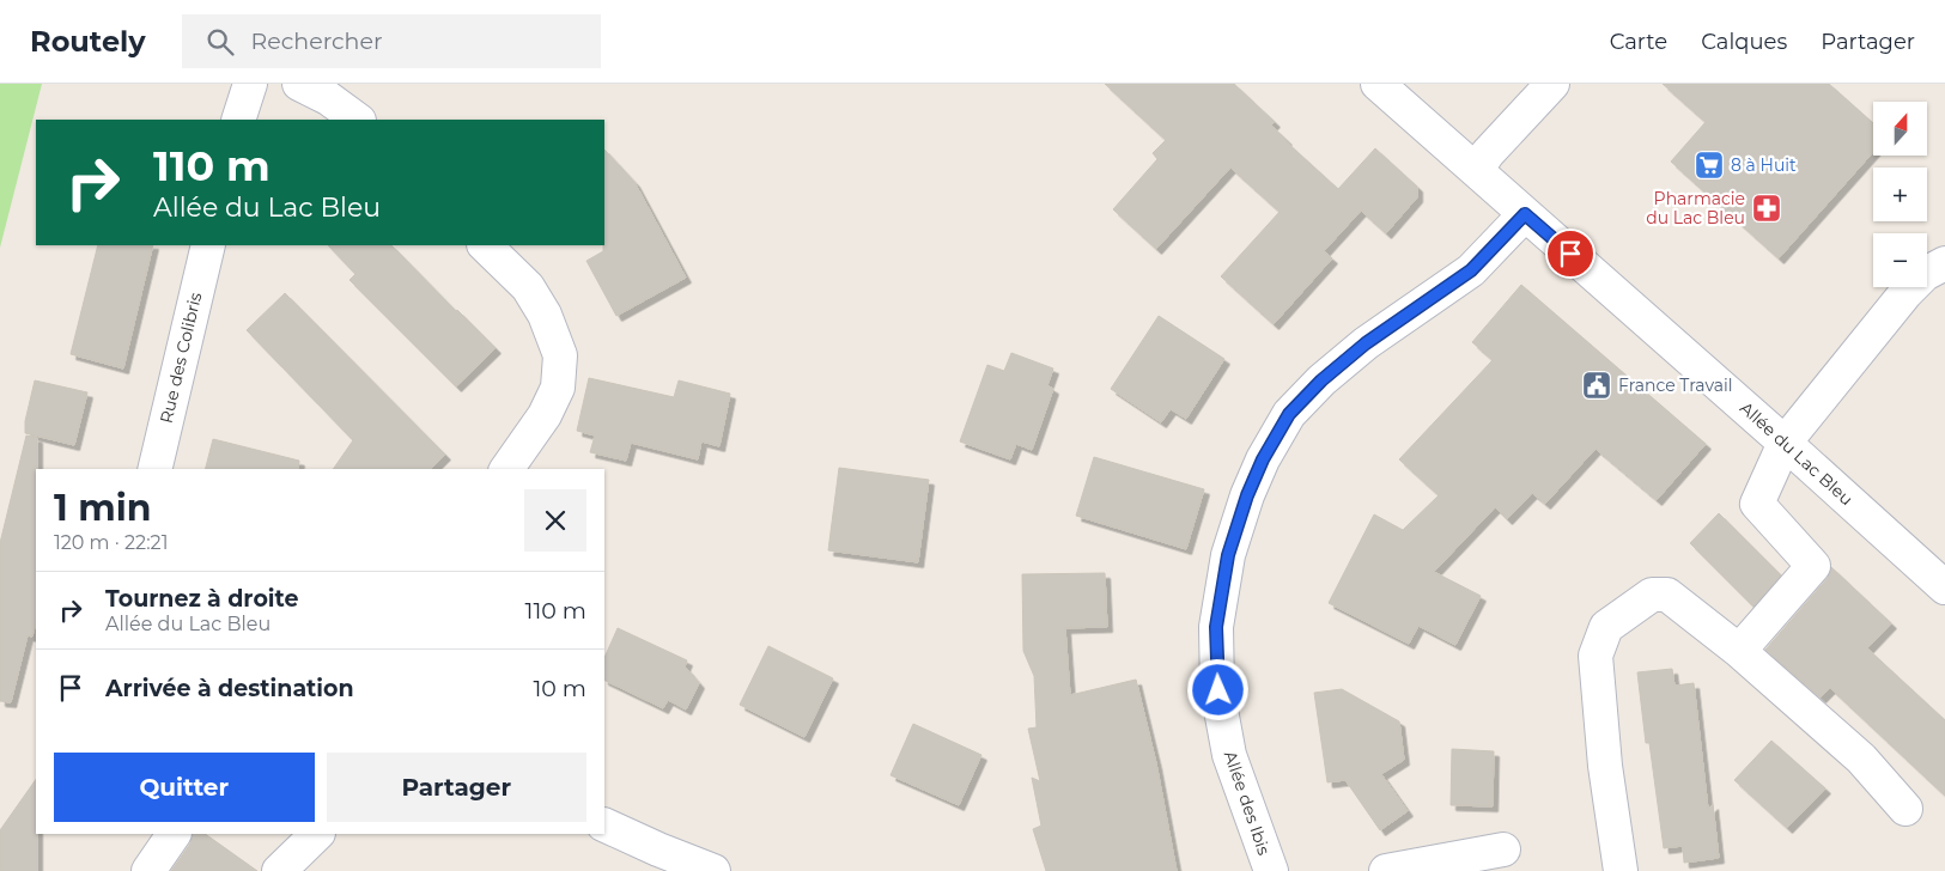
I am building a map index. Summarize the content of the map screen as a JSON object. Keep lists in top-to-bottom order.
{
  "streets": {
    "street": ["Rue des Colibris", "Allée du Lac Bleu", "Allée des Ibis"]
  },
  "crossings": [
    ["Allée du Lac Bleu", "Allée des Ibis"]
  ],
  "places": {
    "supermarket": ["8 à Huit"],
    "pharmacy": ["Pharmacie du Lac Bleu"],
    "public building": ["France Travail"]
  },
  "north": "top",
  "page": {
    "header": "Routely",
    "search": "Rechercher",
    "nav": ["Carte", "Calques", "Partager"],
    "map_buttons": ["+", "−"],
    "turn": ["110 m", "Allée du Lac Bleu"],
    "heading": ["1 min", "120 m · 22:21"],
    "list": [
      {
        "name": "Tournez à droite",
        "note": "Allée du Lac Bleu",
        "value": "110 m"
      },
      {
        "name": "Arrivée à destination",
        "value": "10 m"
      }
    ],
    "buttons": ["Quitter", "Partager"]
  }
}
